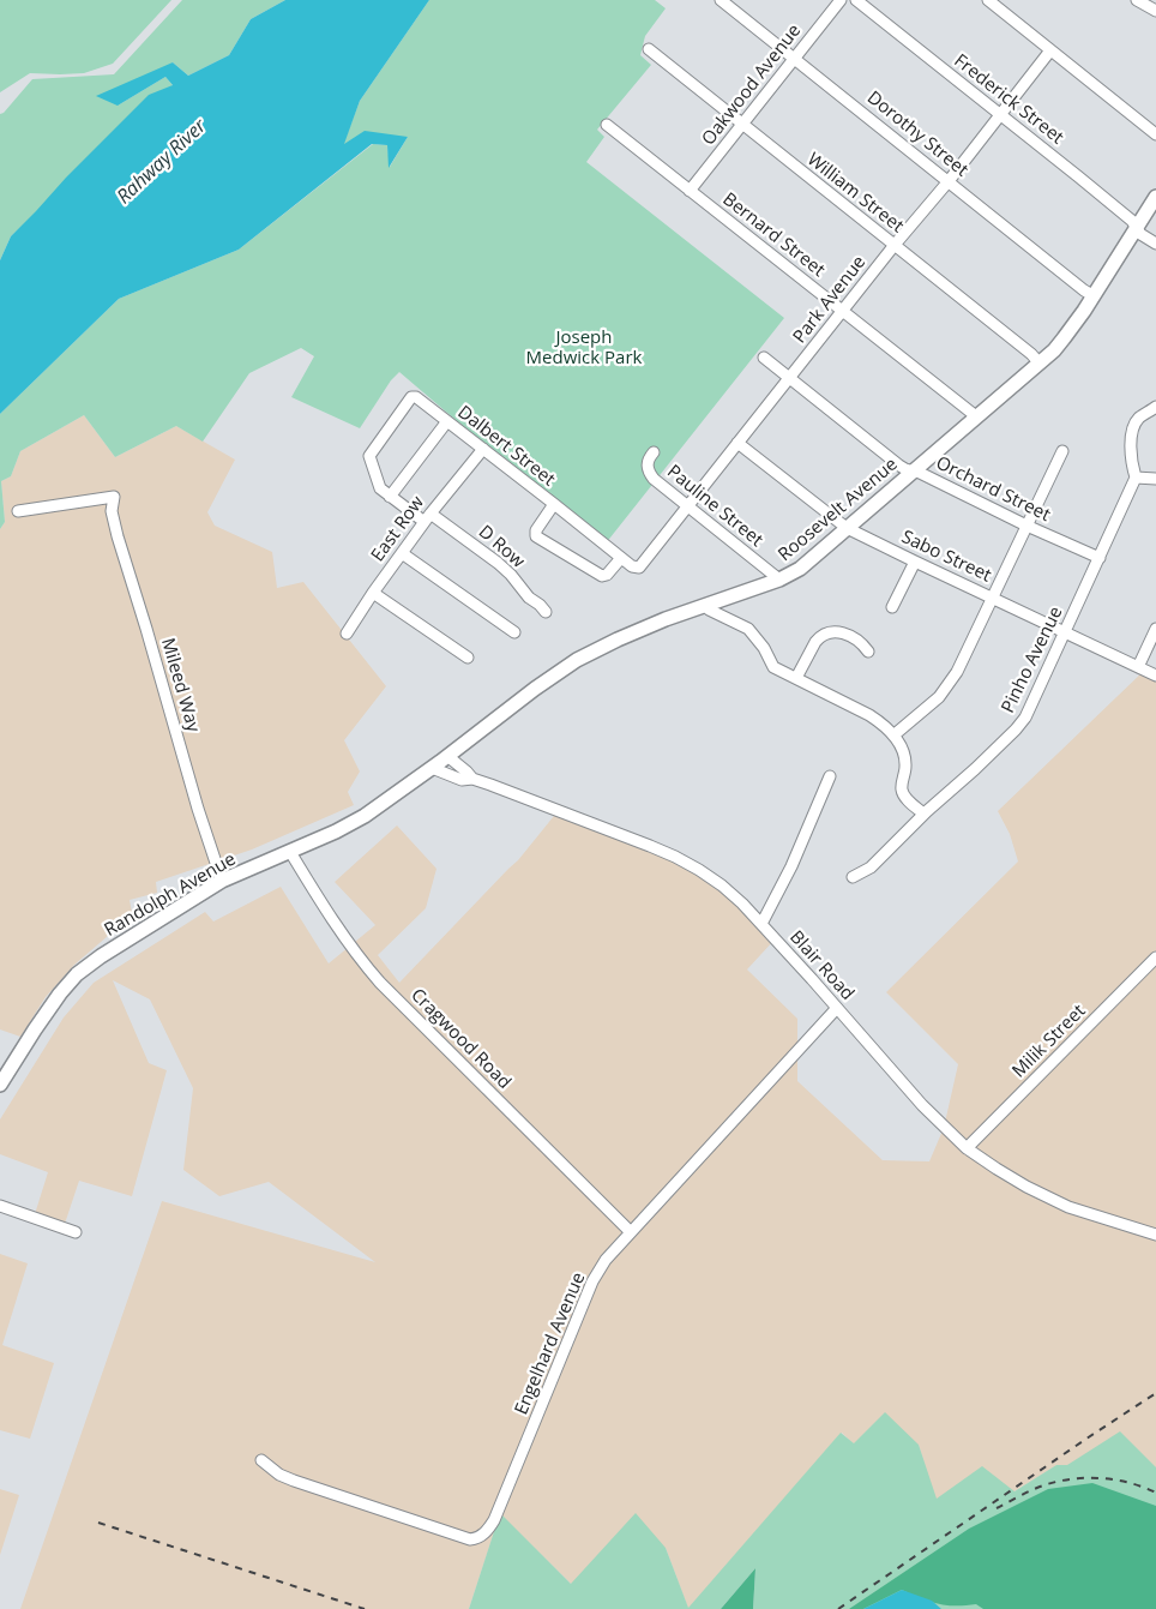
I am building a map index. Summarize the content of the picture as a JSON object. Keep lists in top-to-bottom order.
{
  "streets": {
    "main road": ["Roosevelt Avenue", "Randolph Avenue"],
    "street": [
      "Oakwood Avenue",
      "Frederick Street",
      "Dorothy Street",
      "William Street",
      "Bernard Street",
      "Park Avenue",
      "Dalbert Street",
      "Orchard Street",
      "Pauline Street",
      "East Row",
      "D Row",
      "Sabo Street",
      "Pinho Avenue",
      "Mileed Way",
      "Blair Road",
      "Cragwood Road",
      "Milik Street",
      "Engelhard Avenue"
    ]
  },
  "crossings": [
    ["Oakwood Avenue", "Dorothy Street"],
    ["Oakwood Avenue", "William Street"],
    ["Oakwood Avenue", "Bernard Street"],
    ["Frederick Street", "Park Avenue"],
    ["Frederick Street", "Roosevelt Avenue"],
    ["Dorothy Street", "Park Avenue"],
    ["Dorothy Street", "Roosevelt Avenue"],
    ["William Street", "Park Avenue"],
    ["William Street", "Roosevelt Avenue"],
    ["Bernard Street", "Park Avenue"],
    ["Bernard Street", "Roosevelt Avenue"],
    ["Park Avenue", "Dalbert Street"],
    ["Park Avenue", "Orchard Street"],
    ["Park Avenue", "Pauline Street"],
    ["Park Avenue", "Sabo Street"],
    ["Dalbert Street", "East Row"],
    ["Orchard Street", "Roosevelt Avenue"],
    ["Orchard Street", "Pinho Avenue"],
    ["Pauline Street", "Roosevelt Avenue"],
    ["Roosevelt Avenue", "Sabo Street"],
    ["Roosevelt Avenue", "Randolph Avenue"],
    ["Roosevelt Avenue", "Blair Road"],
    ["East Row", "D Row"],
    ["Sabo Street", "Pinho Avenue"],
    ["Mileed Way", "Randolph Avenue"],
    ["Randolph Avenue", "Blair Road"],
    ["Randolph Avenue", "Cragwood Road"],
    ["Blair Road", "Milik Street"],
    ["Blair Road", "Engelhard Avenue"],
    ["Cragwood Road", "Engelhard Avenue"]
  ],
  "water": ["Rahway River"],
  "parks": ["Joseph Medwick Park"]
}
